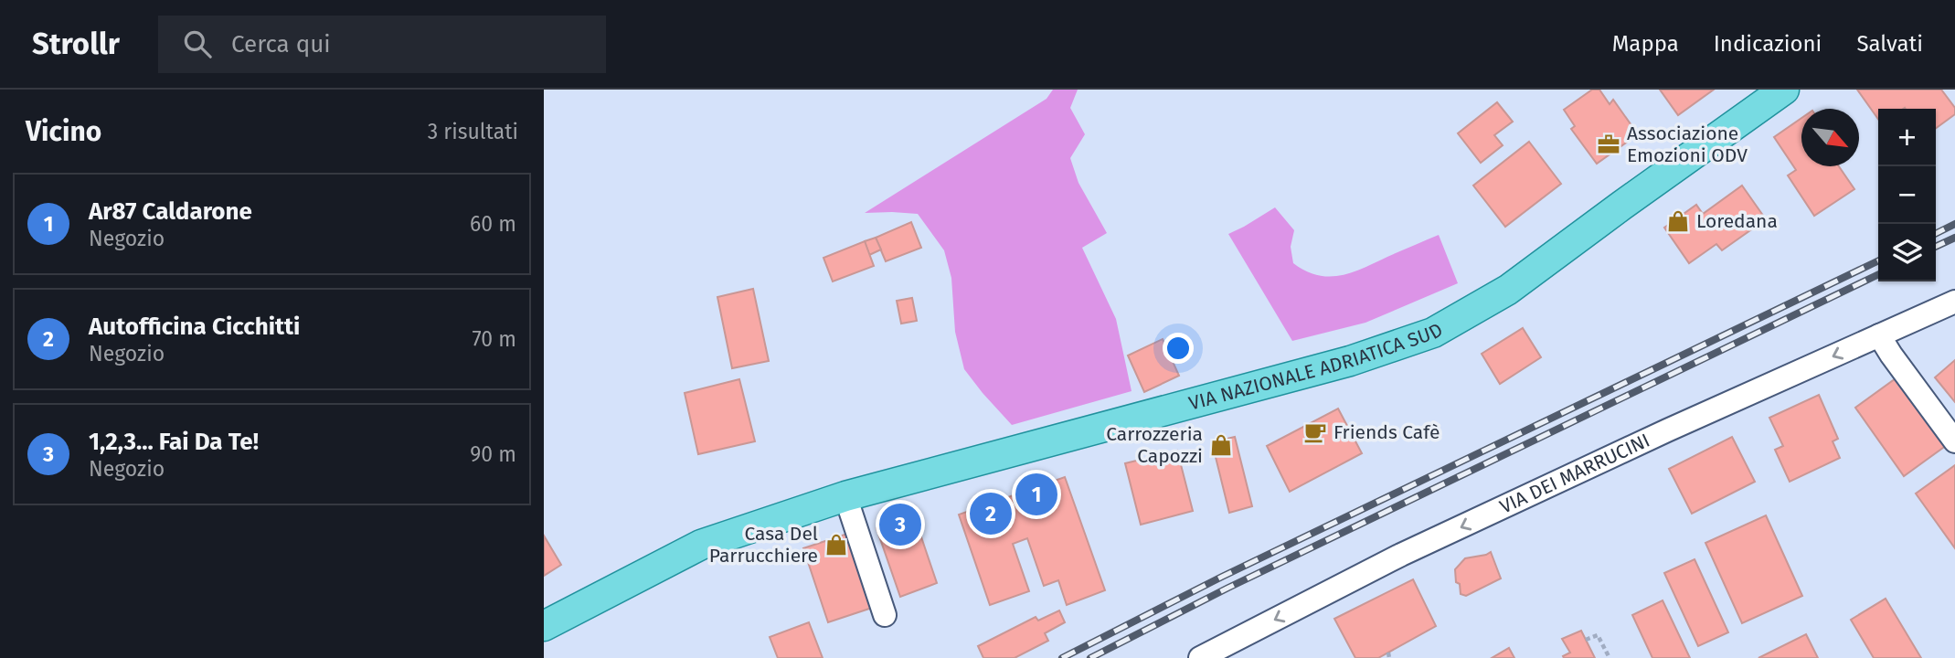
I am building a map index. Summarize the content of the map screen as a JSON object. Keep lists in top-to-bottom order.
{
  "streets": {
    "main road": ["VIA NAZIONALE ADRIATICA SUD"],
    "street": ["VIA DEI MARRUCINI"]
  },
  "one_way": ["VIA DEI MARRUCINI"],
  "places": {
    "office": ["Associazione Emozioni ODV"],
    "shop": ["Loredana", "Carrozzeria Capozzi", "Casa Del Parrucchiere"],
    "cafe": ["Friends Cafè"]
  },
  "north": "bottom right",
  "page": {
    "header": "Strollr",
    "search": "Cerca qui",
    "nav": ["Mappa", "Indicazioni", "Salvati"],
    "heading": ["Vicino", "3 risultati"],
    "map_buttons": ["+", "−"],
    "list": [
      {
        "mark": "1",
        "name": "Ar87 Caldarone",
        "note": "Negozio",
        "value": "60 m"
      },
      {
        "mark": "2",
        "name": "Autofficina Cicchitti",
        "note": "Negozio",
        "value": "70 m"
      },
      {
        "mark": "3",
        "name": "1,2,3... Fai Da Te!",
        "note": "Negozio",
        "value": "90 m"
      }
    ],
    "pins": ["1", "2", "3"]
  }
}
